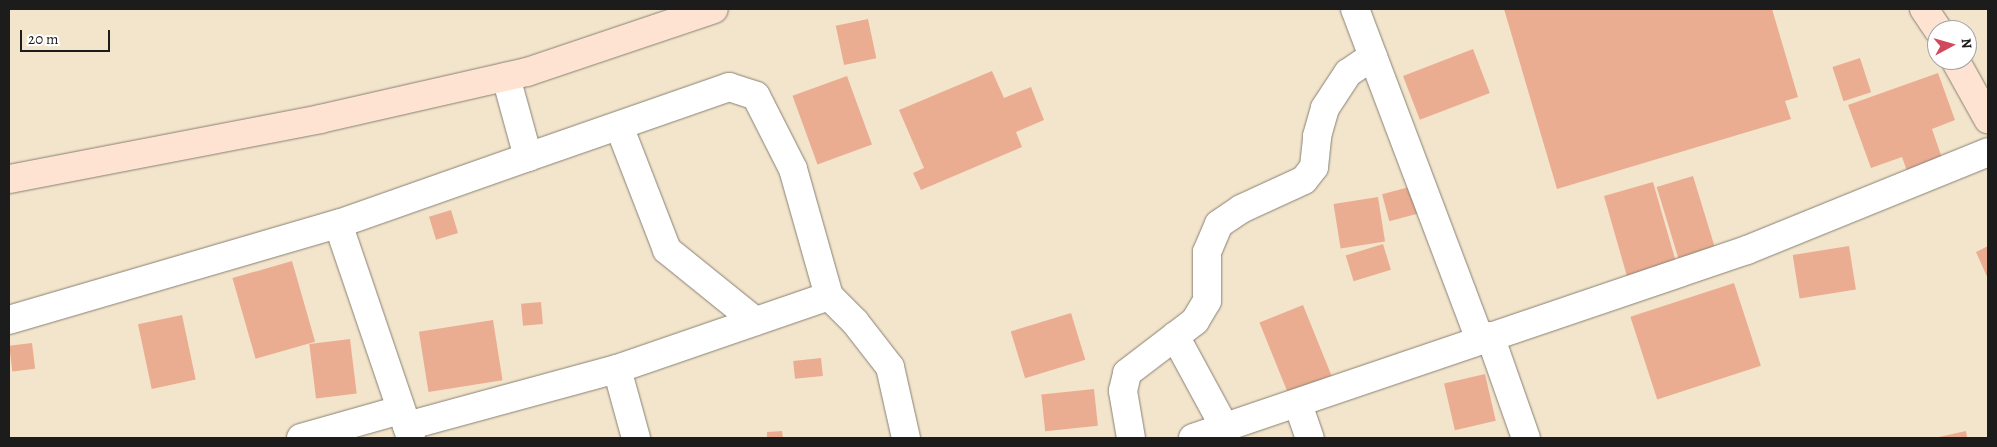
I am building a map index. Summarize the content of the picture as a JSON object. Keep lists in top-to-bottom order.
{
  "scale_bar": "20 m",
  "north": "right"
}
